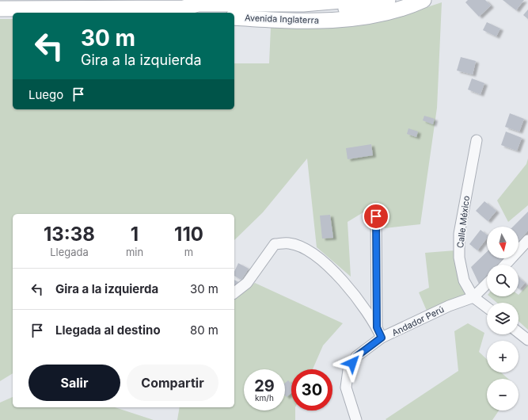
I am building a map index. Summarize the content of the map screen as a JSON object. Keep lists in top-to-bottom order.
{
  "streets": {
    "main road": ["Avenida Inglaterra"],
    "street": ["Calle México", "Andador Perú"]
  },
  "crossings": [
    ["Calle México", "Andador Perú"]
  ],
  "north": "bottom",
  "page": {
    "turn": ["30 m", "Gira a la izquierda"],
    "then": "Luego",
    "eta": [
      "13:38",
      "Llegada",
      "1",
      "min",
      "110",
      "m"
    ],
    "map_buttons": ["+", "−"],
    "list": [
      {
        "name": "Gira a la izquierda",
        "value": "30 m"
      },
      {
        "name": "Llegada al destino",
        "value": "80 m"
      }
    ],
    "buttons": ["Salir", "Compartir"],
    "speed": "29 km/h",
    "limit": "30"
  }
}
